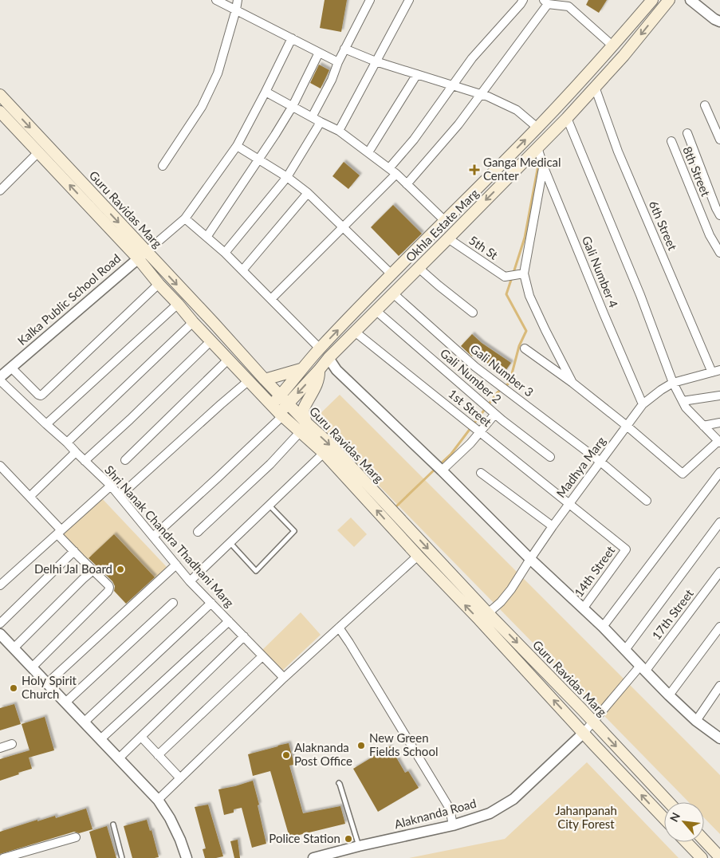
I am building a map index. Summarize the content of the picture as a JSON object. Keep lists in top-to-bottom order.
{
  "streets": {
    "main road": ["Guru Ravidas Marg", "Okhla Estate Marg"],
    "street": [
      "8th Street",
      "6th Street",
      "5th St",
      "Gali Number 4",
      "Kalka Public School Road",
      "Gali Number 3",
      "Gali Number 2",
      "1st Street",
      "Madhya Marg",
      "Shri Nanak Chandra Thadhani Marg",
      "14th Street",
      "17th Street",
      "Alaknanda Road"
    ]
  },
  "crossings": [
    ["Guru Ravidas Marg", "Okhla Estate Marg"],
    ["Guru Ravidas Marg", "Kalka Public School Road"],
    ["Guru Ravidas Marg", "Madhya Marg"],
    ["Guru Ravidas Marg", "17th Street"],
    ["Guru Ravidas Marg", "Alaknanda Road"],
    ["Okhla Estate Marg", "6th Street"],
    ["Okhla Estate Marg", "5th St"],
    ["Okhla Estate Marg", "Gali Number 4"],
    ["Okhla Estate Marg", "Gali Number 3"],
    ["Okhla Estate Marg", "Gali Number 2"],
    ["Okhla Estate Marg", "1st Street"],
    ["6th Street", "Madhya Marg"],
    ["Gali Number 4", "Madhya Marg"],
    ["Gali Number 3", "Madhya Marg"],
    ["1st Street", "Madhya Marg"],
    ["1st Street", "14th Street"],
    ["17th Street", "Alaknanda Road"]
  ],
  "parks": ["Jahanpanah City Forest"],
  "places": {
    "health": ["Ganga Medical Center"],
    "other": [
      "Delhi Jal Board",
      "Holy Spirit Church",
      "New Green Fields School",
      "Alaknanda Post Office",
      "Police Station"
    ]
  },
  "north": "top left"
}
